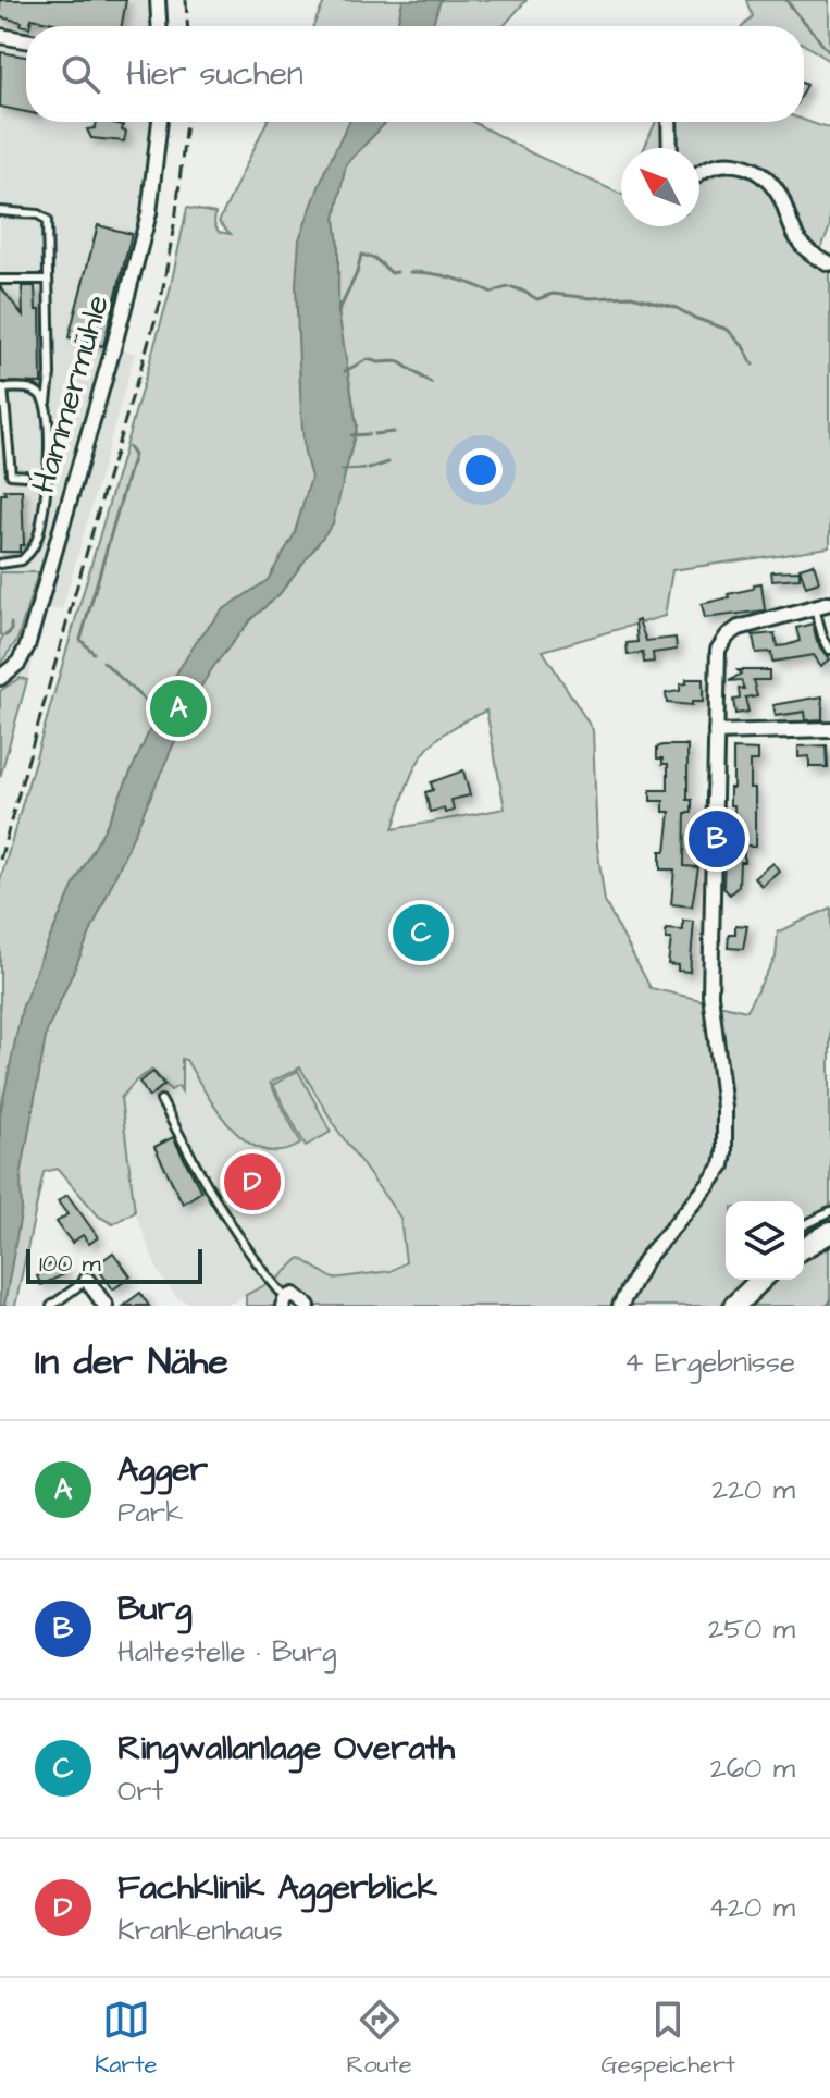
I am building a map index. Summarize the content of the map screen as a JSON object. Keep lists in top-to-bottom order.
{
  "streets": {
    "street": ["Hammermühle"]
  },
  "scale_bar": "100 m",
  "north": "top left",
  "page": {
    "search": "Hier suchen",
    "pins": [
      "A",
      "B",
      "C",
      "D"
    ],
    "scale": "100 m",
    "heading": ["In der Nähe", "4 Ergebnisse"],
    "list": [
      {
        "mark": "A",
        "name": "Agger",
        "note": "Park",
        "value": "220 m"
      },
      {
        "mark": "B",
        "name": "Burg",
        "note": "Haltestelle · Burg",
        "value": "250 m"
      },
      {
        "mark": "C",
        "name": "Ringwallanlage Overath",
        "note": "Ort",
        "value": "260 m"
      },
      {
        "mark": "D",
        "name": "Fachklinik Aggerblick",
        "note": "Krankenhaus",
        "value": "420 m"
      }
    ],
    "nav": ["Karte", "Route", "Gespeichert"]
  }
}
